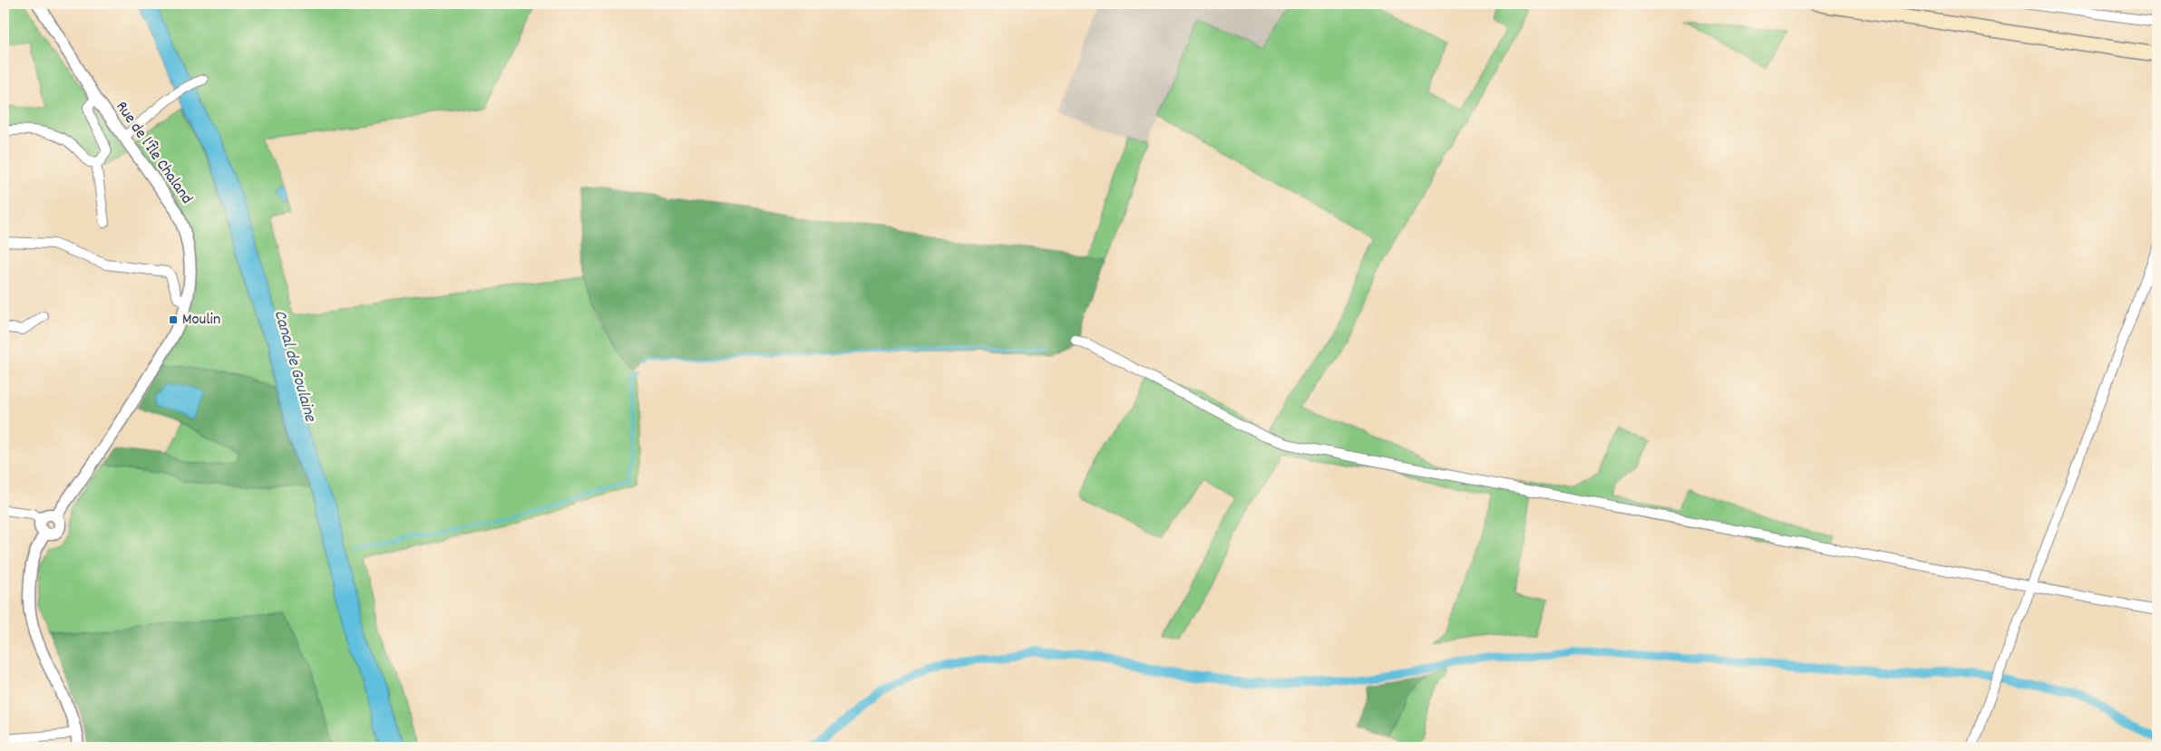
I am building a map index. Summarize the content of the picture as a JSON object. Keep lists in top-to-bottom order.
{
  "streets": {
    "street": ["Rue de l'Île Chaland"]
  },
  "water": ["Canal de Goulaine"],
  "places": {
    "transit": ["Moulin"]
  }
}
